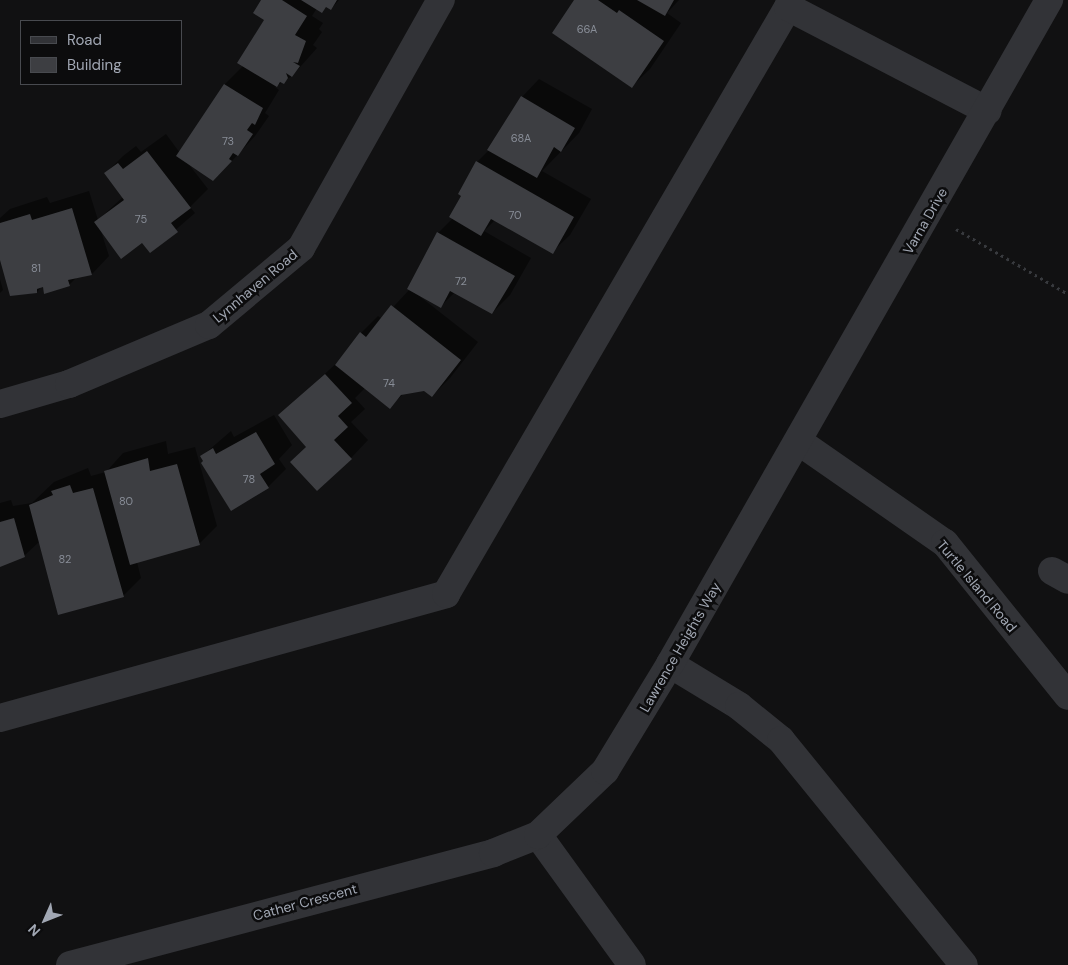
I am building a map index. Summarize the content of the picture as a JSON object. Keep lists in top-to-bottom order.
{
  "streets": {
    "street": [
      "Varna Drive",
      "Lynnhaven Road",
      "Turtle Island Road",
      "Lawrence Heights Way",
      "Cather Crescent"
    ]
  },
  "crossings": [
    ["Varna Drive", "Turtle Island Road"],
    ["Varna Drive", "Lawrence Heights Way"],
    ["Turtle Island Road", "Lawrence Heights Way"],
    ["Lawrence Heights Way", "Cather Crescent"]
  ],
  "house_numbers": [
    "66A",
    "68A",
    "73",
    "70",
    "75",
    "81",
    "72",
    "74",
    "78",
    "80",
    "82"
  ],
  "legend": ["Road", "Building"],
  "north": "bottom left"
}
